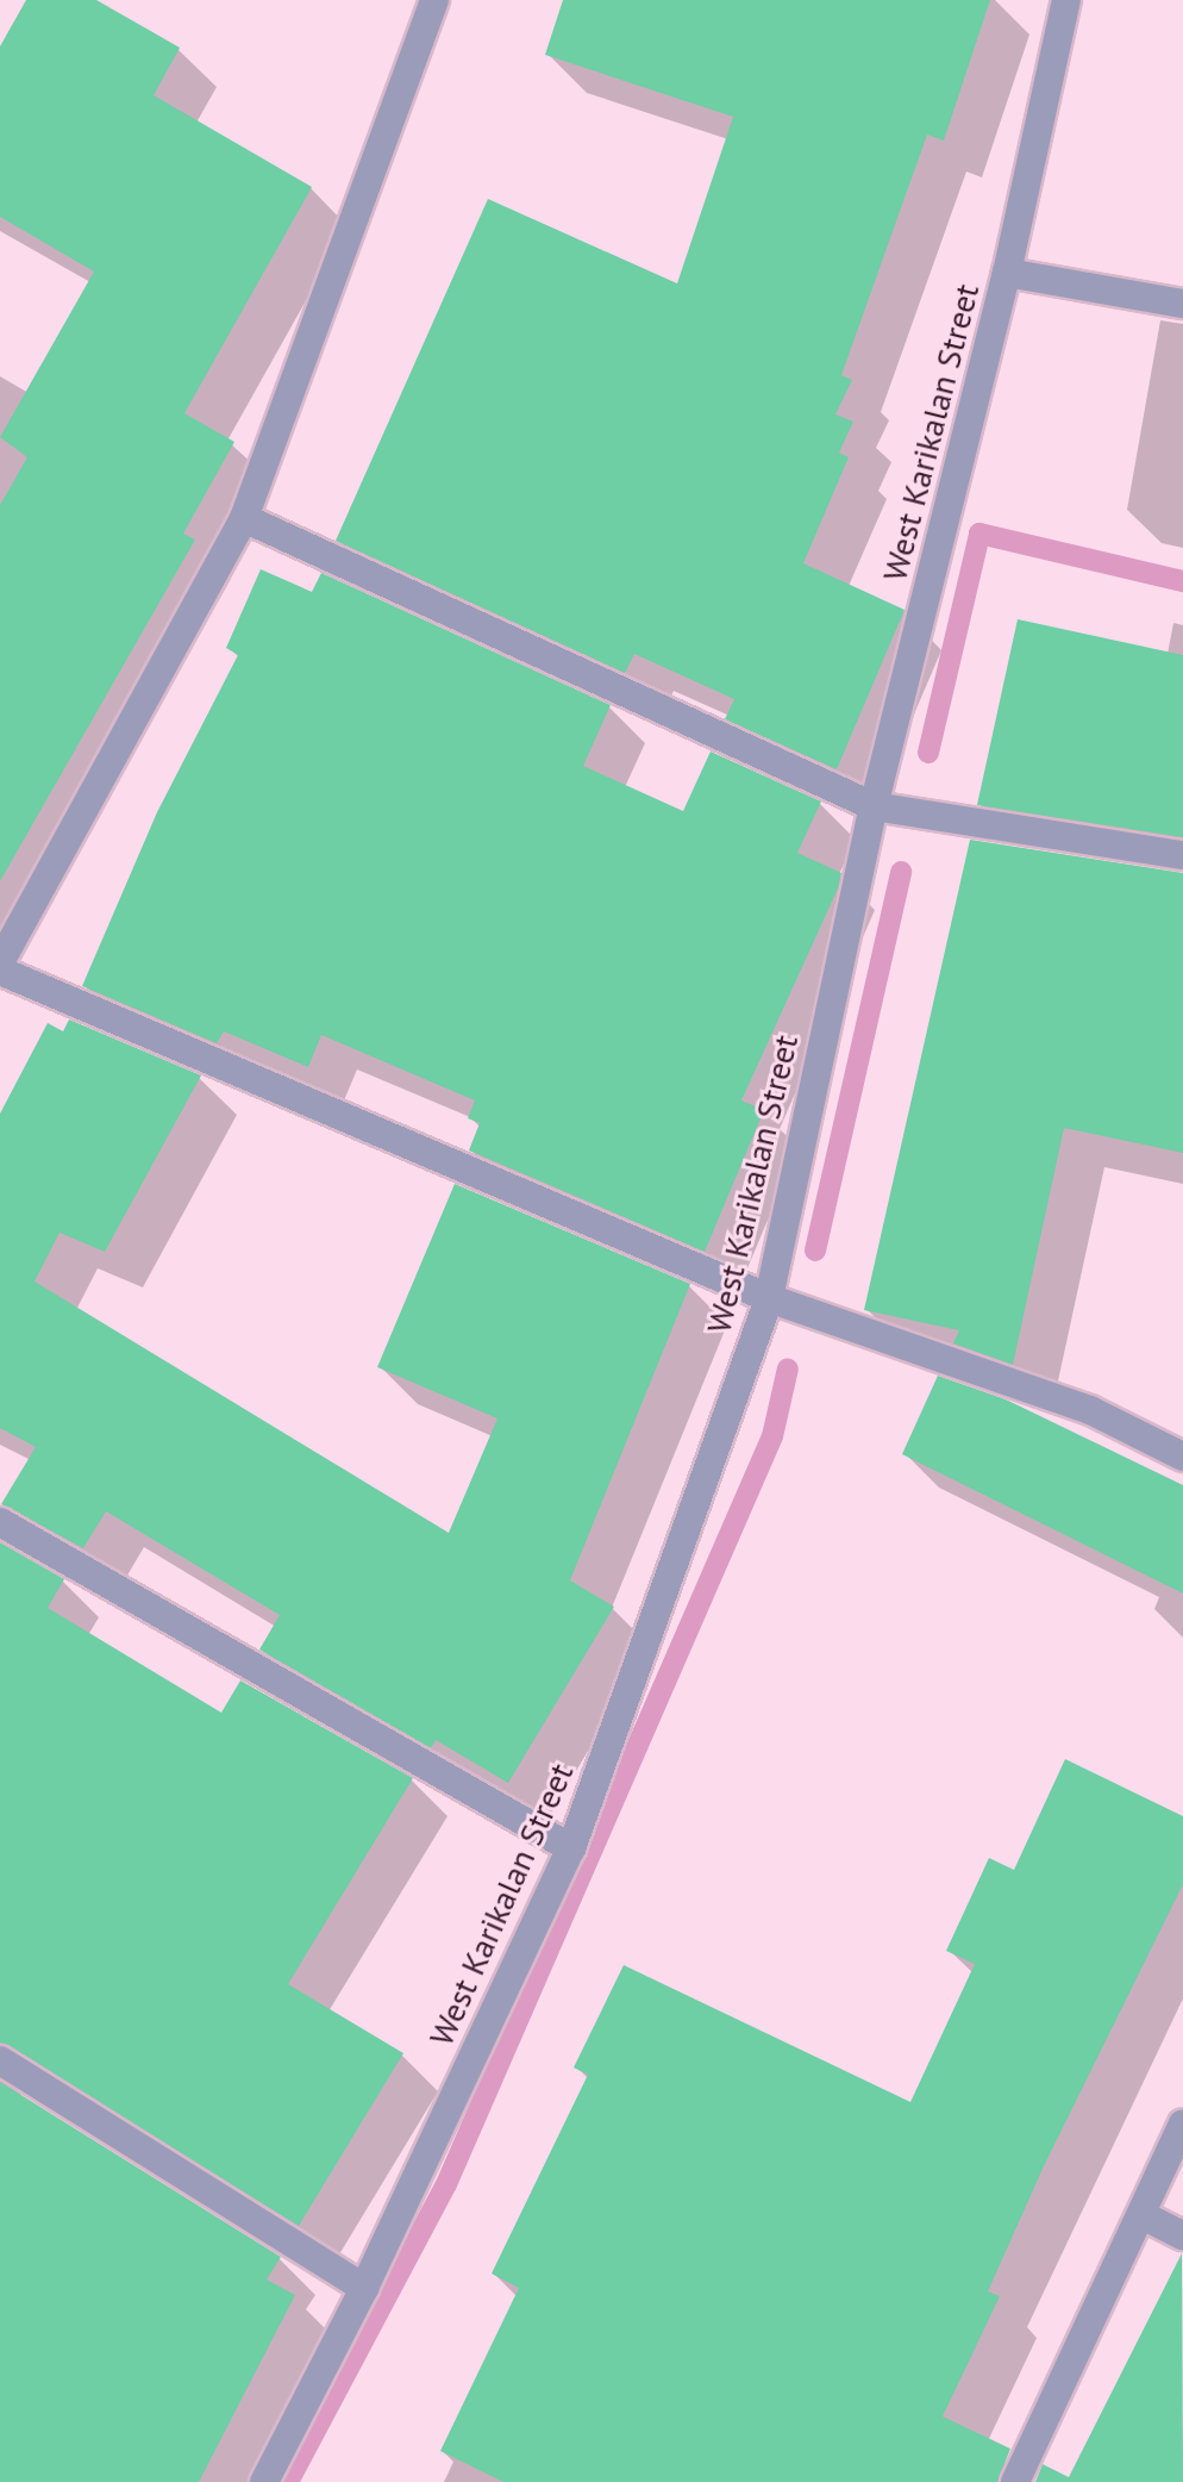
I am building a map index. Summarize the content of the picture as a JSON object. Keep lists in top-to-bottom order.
{
  "streets": {
    "street": ["West Karikalan Street"]
  }
}
